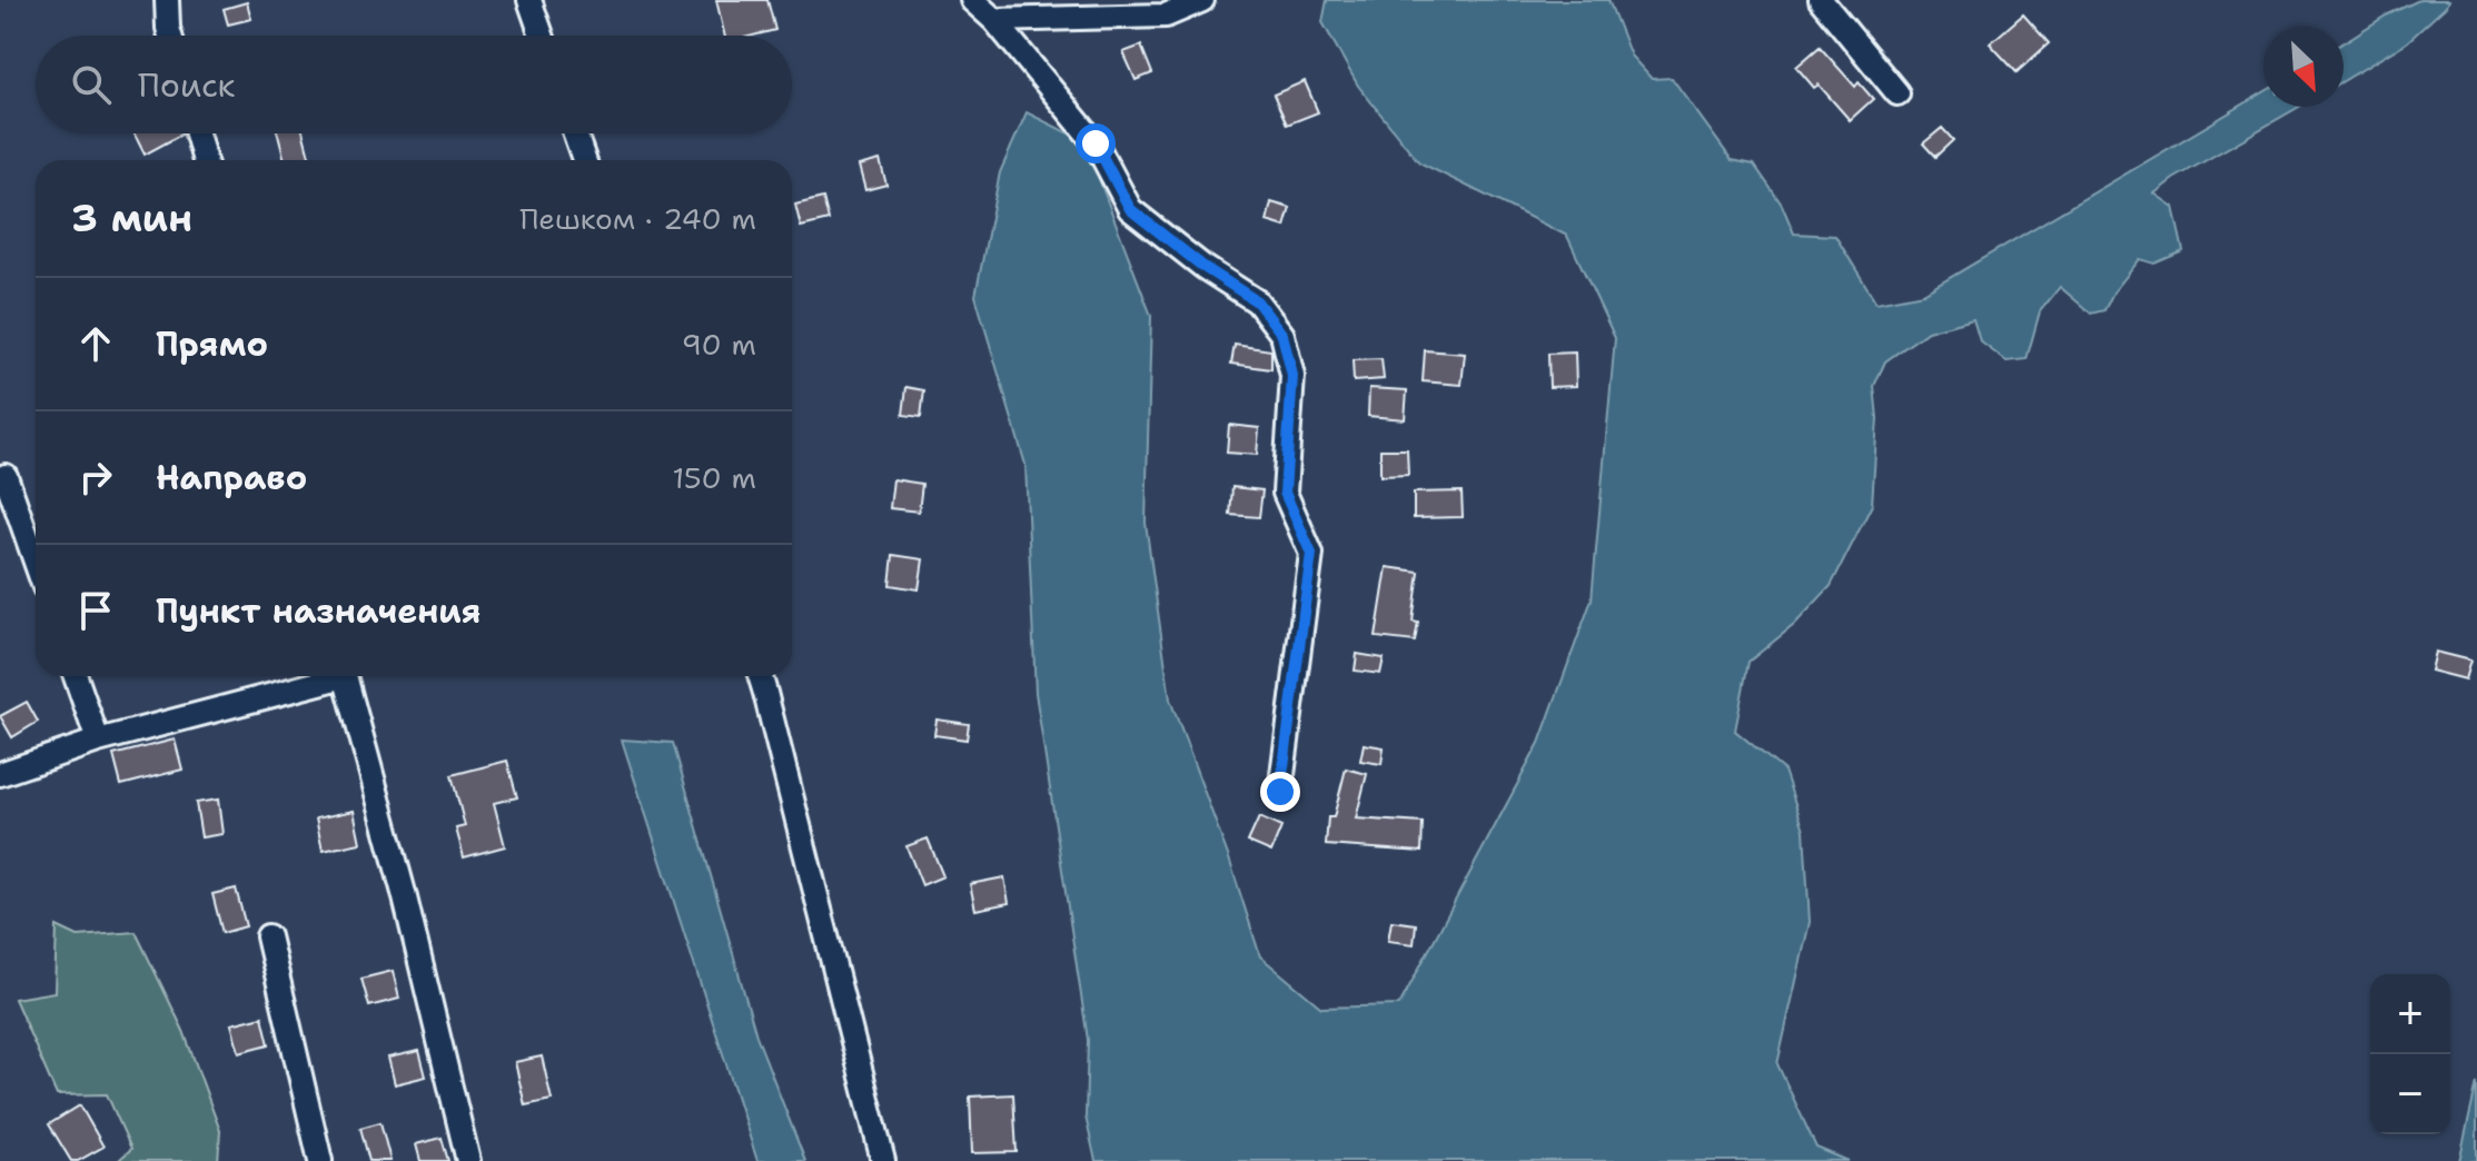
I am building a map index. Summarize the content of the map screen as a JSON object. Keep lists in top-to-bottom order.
{
  "north": "bottom right",
  "page": {
    "search": "Поиск",
    "heading": ["3 мин", "Пешком · 240 m"],
    "list": [
      ["Прямо", "90 m"],
      ["Направо", "150 m"],
      "Пункт назначения"
    ],
    "map_buttons": ["+", "−"]
  }
}
